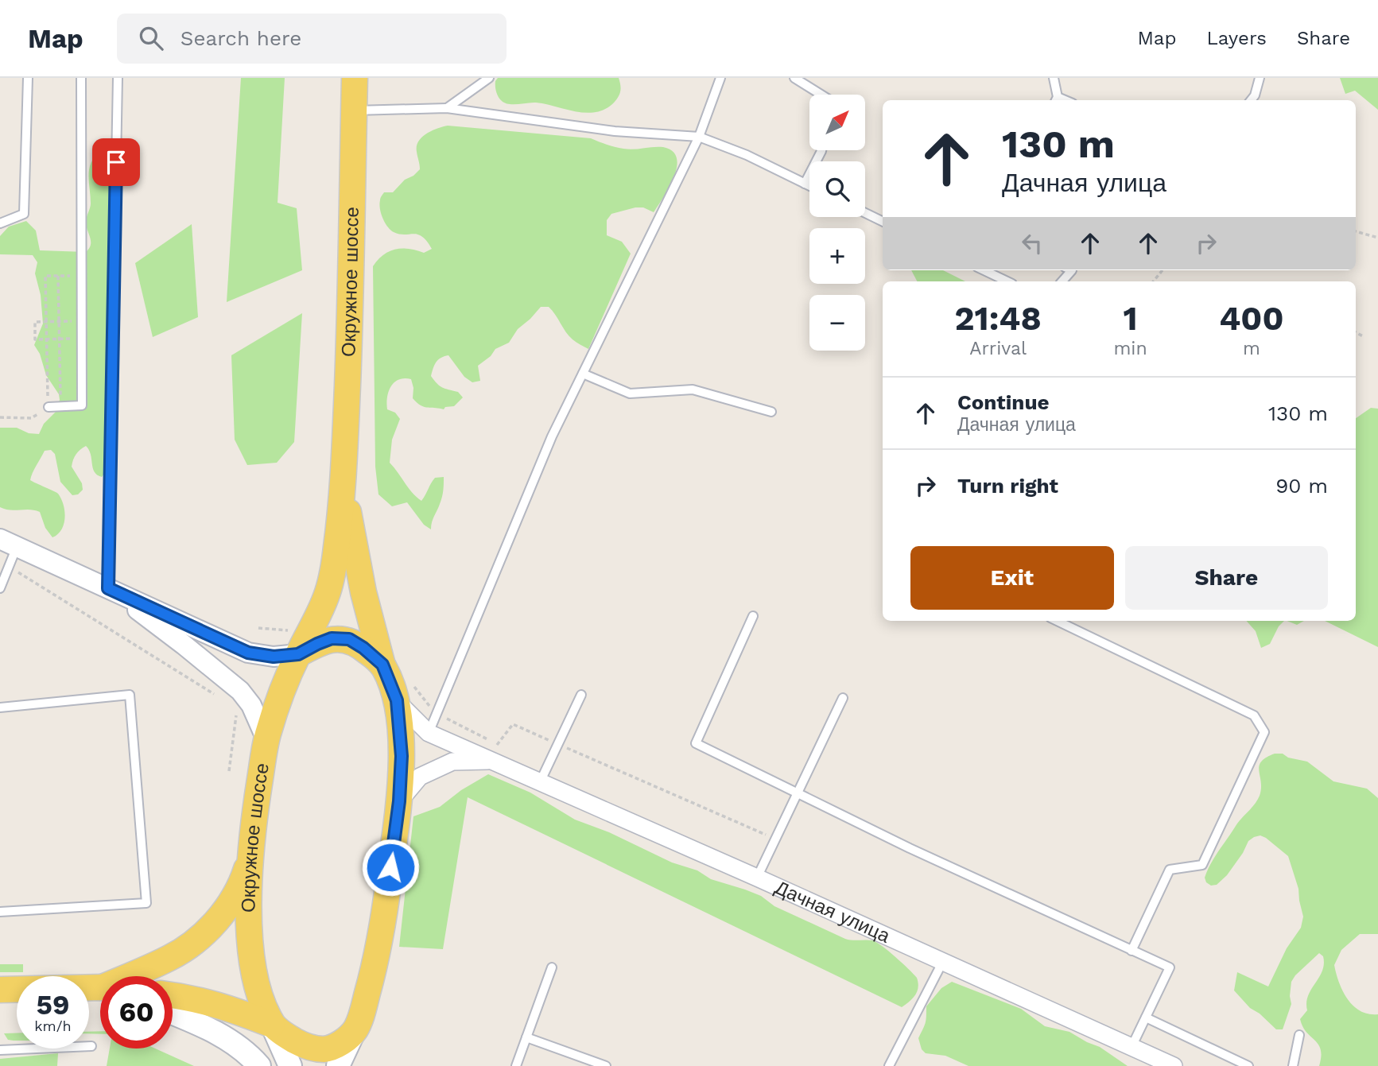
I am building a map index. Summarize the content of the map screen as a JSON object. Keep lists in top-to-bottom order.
{
  "streets": {
    "main road": ["Окружное шоссе"],
    "street": ["Дачная улица"]
  },
  "crossings": [
    ["Окружное шоссе", "Дачная улица"]
  ],
  "north": "top right",
  "page": {
    "header": "Map",
    "search": "Search here",
    "nav": ["Map", "Layers", "Share"],
    "map_buttons": ["+", "−"],
    "turn": ["130 m", "Дачная улица"],
    "eta": [
      "21:48",
      "Arrival",
      "1",
      "min",
      "400",
      "m"
    ],
    "list": [
      {
        "name": "Continue",
        "note": "Дачная улица",
        "value": "130 m"
      },
      {
        "name": "Turn right",
        "value": "90 m"
      }
    ],
    "buttons": ["Exit", "Share"],
    "speed": "59 km/h",
    "limit": "60"
  }
}
